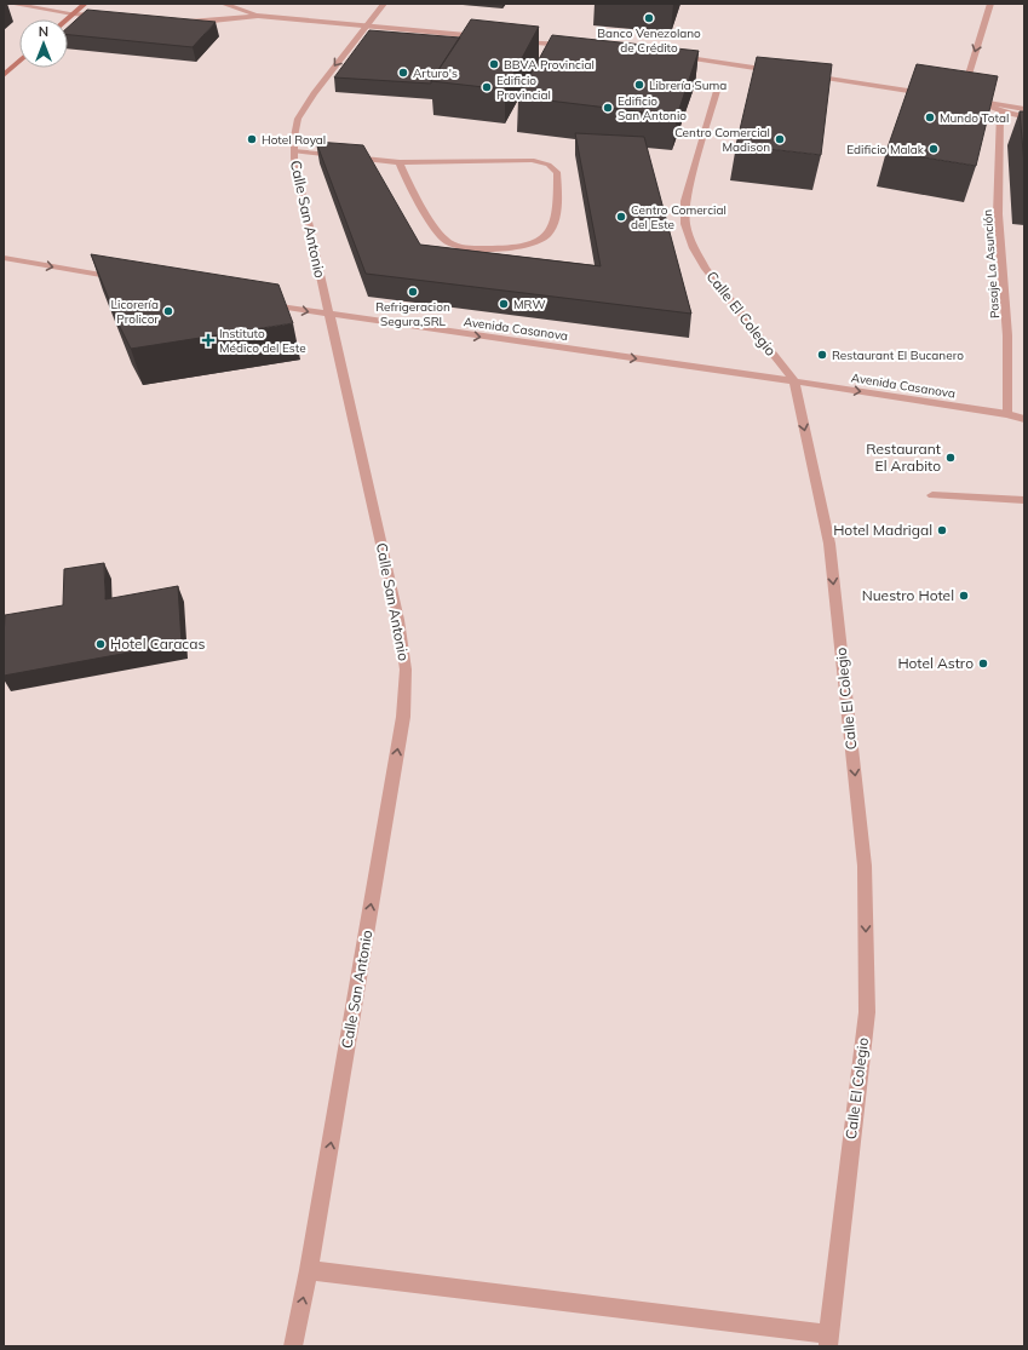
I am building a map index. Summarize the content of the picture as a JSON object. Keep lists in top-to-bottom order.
{
  "streets": {
    "street": [
      "Calle San Antonio",
      "Pasaje La Asunción",
      "Calle El Colegio",
      "Avenida Casanova"
    ]
  },
  "crossings": [
    ["Calle San Antonio", "Avenida Casanova"],
    ["Pasaje La Asunción", "Avenida Casanova"],
    ["Calle El Colegio", "Avenida Casanova"]
  ],
  "one_way": ["Calle El Colegio", "Avenida Casanova"],
  "places": {
    "other": [
      "Banco Venezolano de Crédito",
      "BBVA Provincial",
      "Arturo's",
      "Librería Suma",
      "Edificio Provincial",
      "Edificio San Antonio",
      "Mundo Total",
      "Hotel Royal",
      "Centro Comercial Madison",
      "Edificio Malak",
      "Centro Comercial del Este",
      "Refrigeracion Segura,SRL",
      "MRW",
      "Licorería Prolicor",
      "Restaurant El Bucanero",
      "Restaurant El Arabito",
      "Hotel Madrigal",
      "Nuestro Hotel",
      "Hotel Caracas",
      "Hotel Astro"
    ],
    "health": ["Instituto Médico del Este"]
  },
  "north": "top"
}
